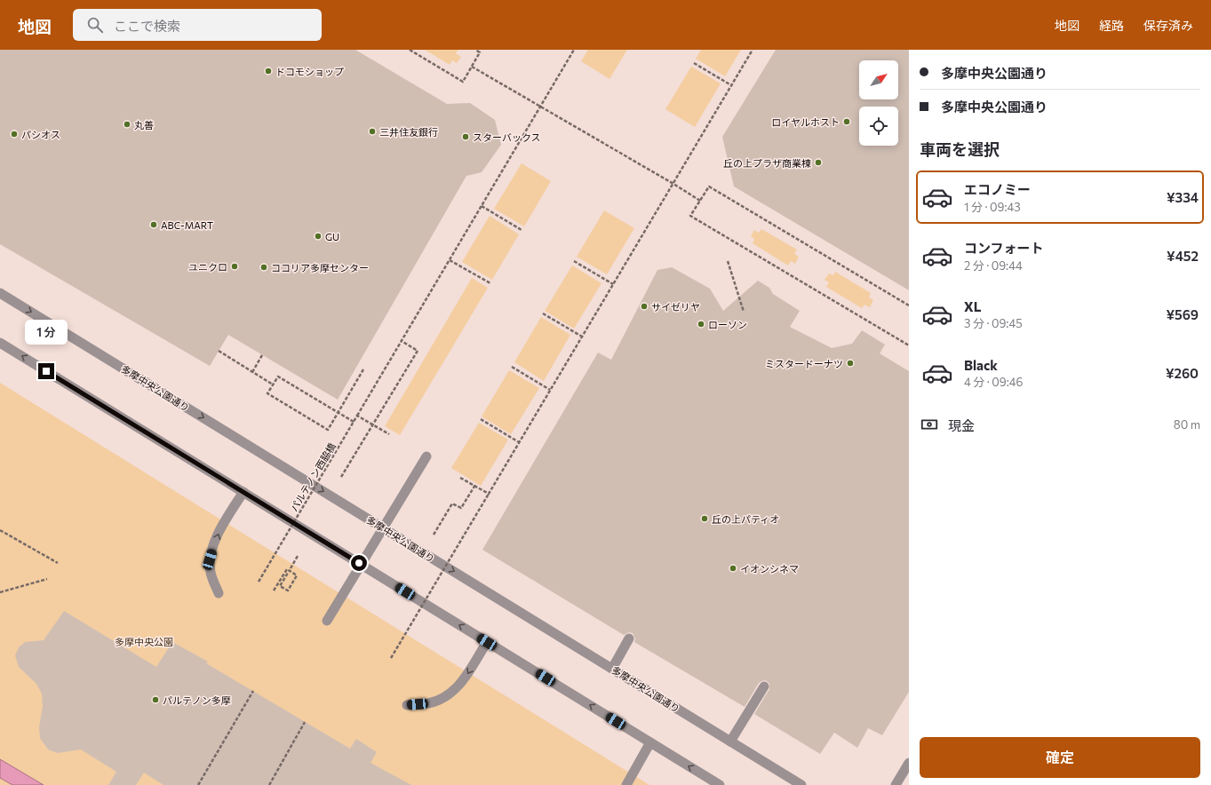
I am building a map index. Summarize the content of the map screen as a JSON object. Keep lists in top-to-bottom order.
{
  "streets": {
    "street": ["多摩中央公園通り"],
    "path": ["パルテノン西脇橋"]
  },
  "parks": ["多摩中央公園"],
  "places": [
    "ドコモショップ",
    "ロイヤルホスト",
    "丸善",
    "三井住友銀行",
    "パシオス",
    "スターバックス",
    "丘の上プラザ商業棟",
    "ABC-MART",
    "GU",
    "ユニクロ",
    "ココリア多摩センター",
    "サイゼリヤ",
    "ローソン",
    "ミスタードーナツ",
    "丘の上パティオ",
    "イオンシネマ",
    "パルテノン多摩"
  ],
  "north": "top right",
  "page": {
    "header": "地図",
    "search": "ここで検索",
    "nav": ["地図", "経路", "保存済み"],
    "banner": ["多摩中央公園通り", "多摩中央公園通り"],
    "heading": "車両を選択",
    "list": [
      {
        "name": "エコノミー",
        "note": "1 分 · 09:43",
        "value": "¥334"
      },
      {
        "name": "コンフォート",
        "note": "2 分 · 09:44",
        "value": "¥452"
      },
      {
        "name": "XL",
        "note": "3 分 · 09:45",
        "value": "¥569"
      },
      {
        "name": "Black",
        "note": "4 分 · 09:46",
        "value": "¥260"
      }
    ],
    "bubble": "1 分",
    "pay": ["現金", "80 m"],
    "buttons": "確定"
  }
}
